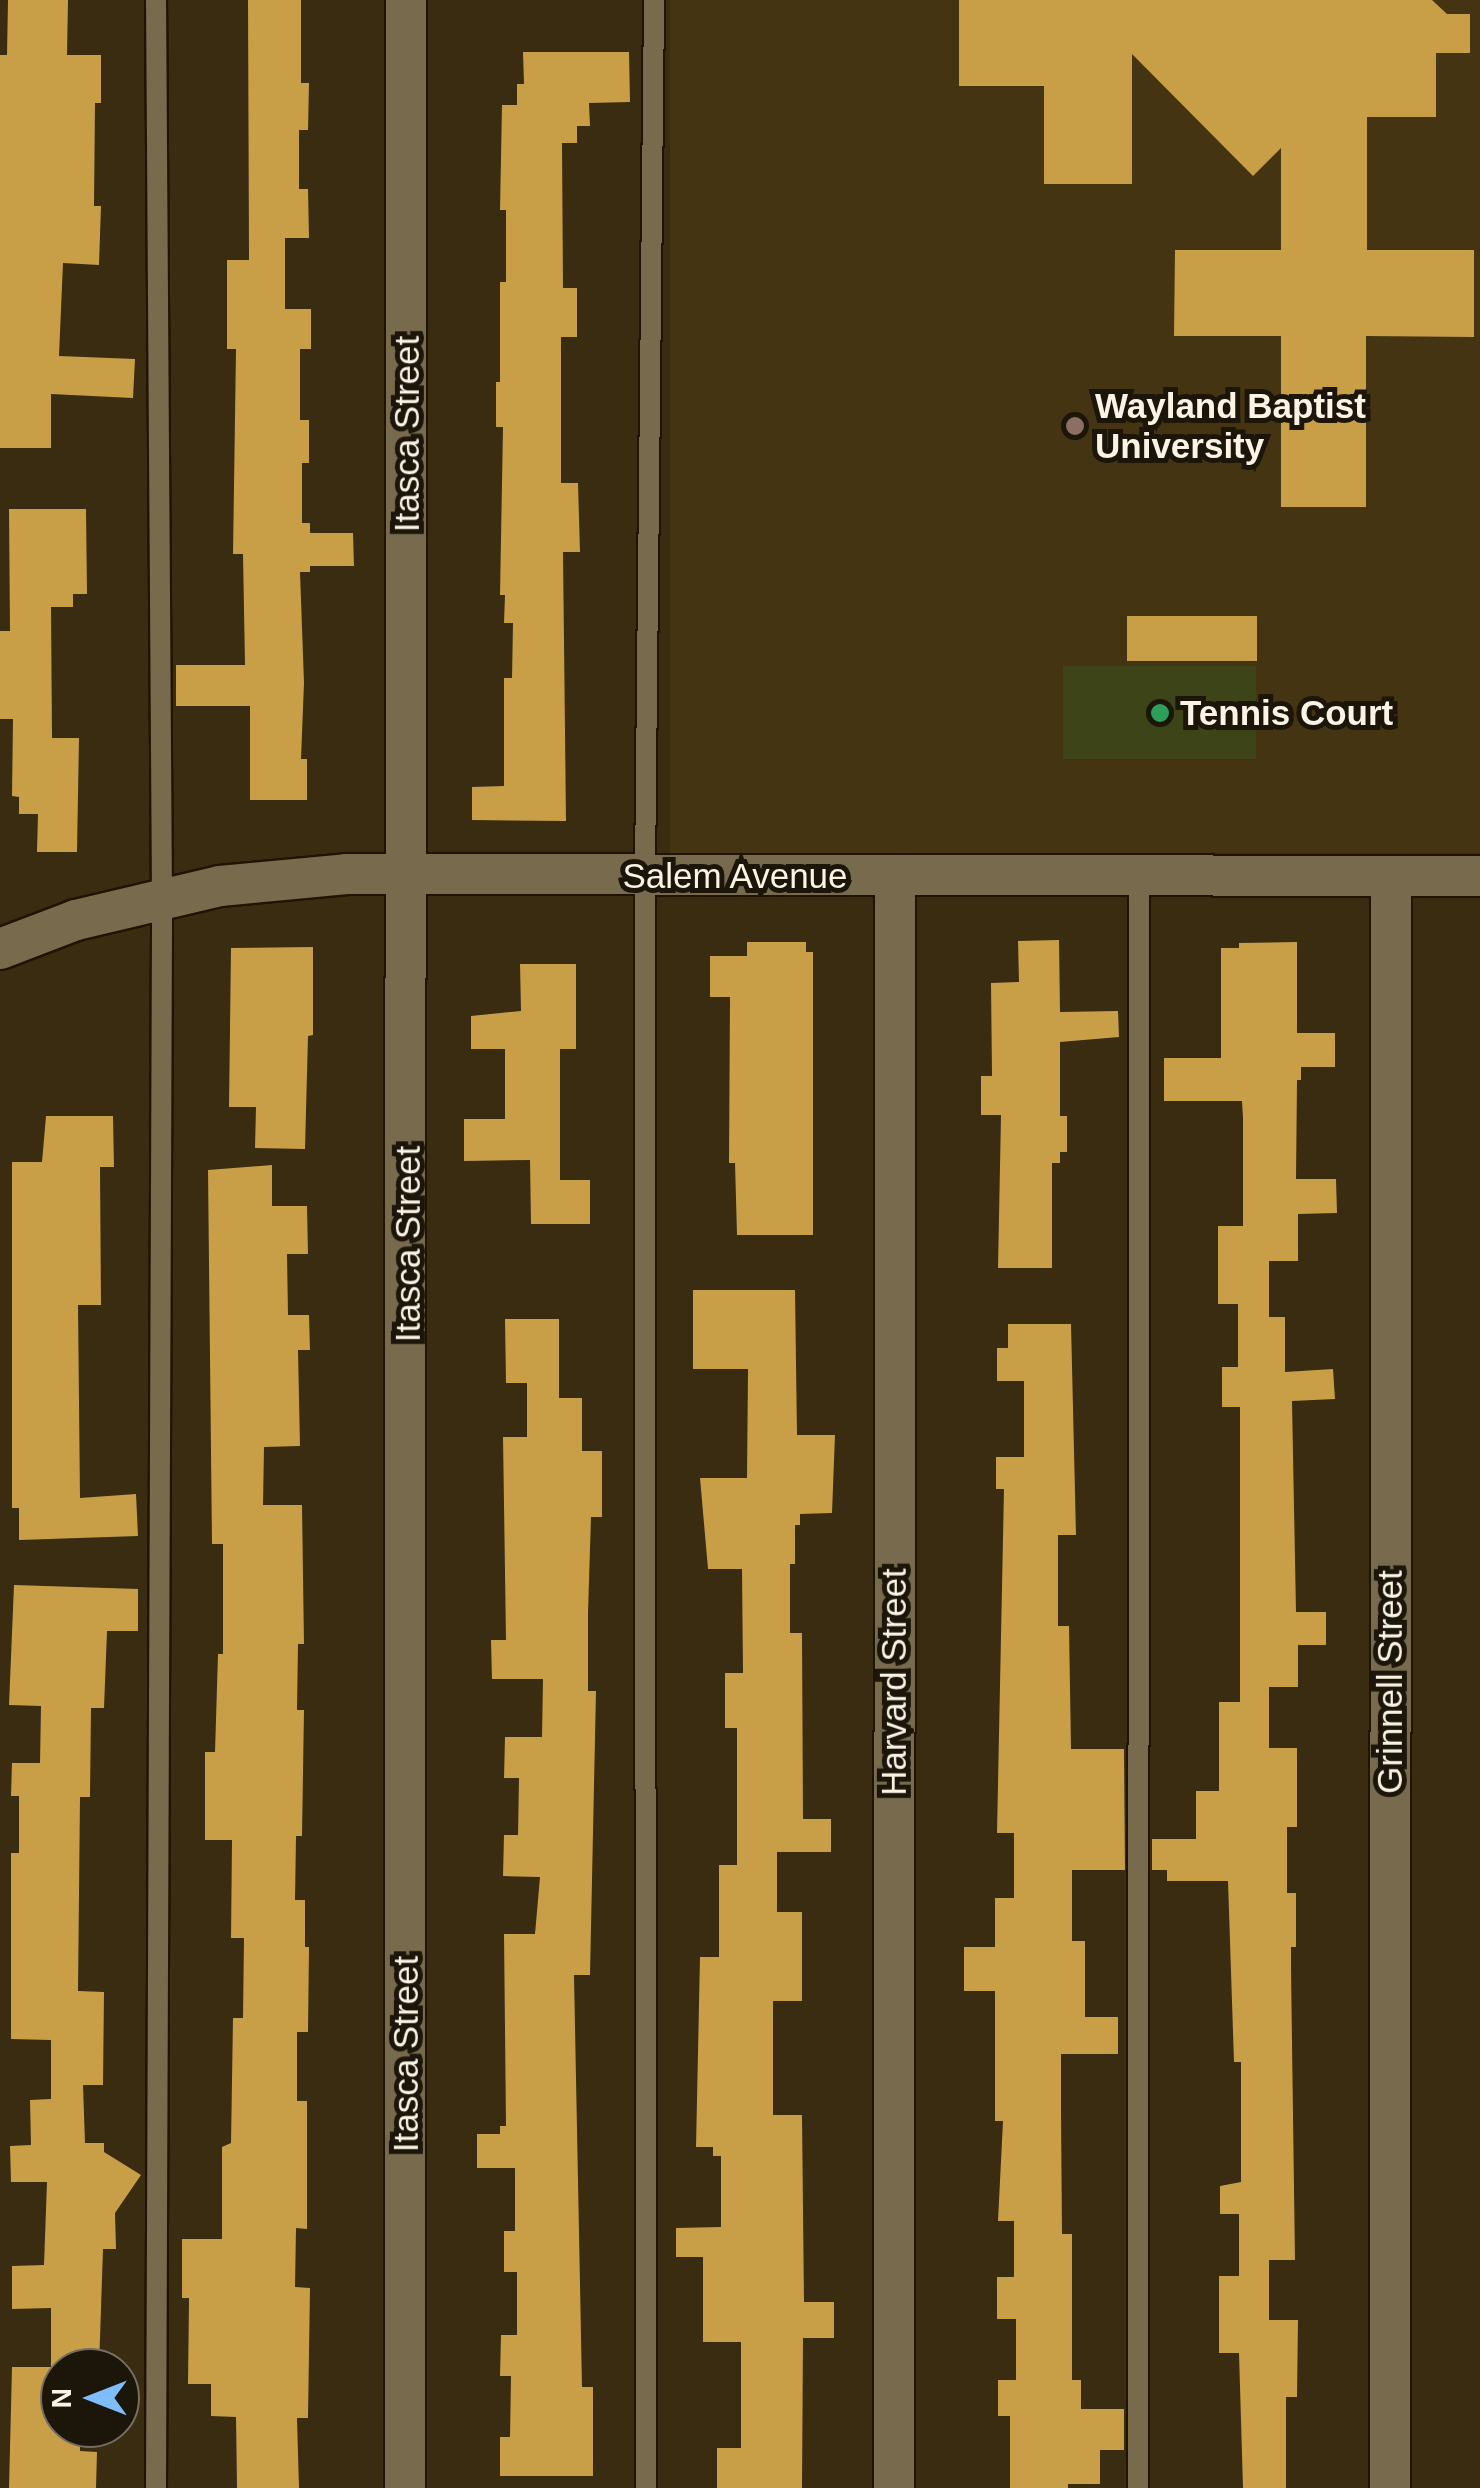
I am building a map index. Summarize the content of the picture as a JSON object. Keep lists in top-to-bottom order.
{
  "streets": {
    "street": [
      "Itasca Street",
      "Salem Avenue",
      "Harvard Street",
      "Grinnell Street"
    ]
  },
  "crossings": [
    ["Itasca Street", "Salem Avenue"],
    ["Salem Avenue", "Harvard Street"],
    ["Salem Avenue", "Grinnell Street"]
  ],
  "places": ["Wayland Baptist University", "Tennis Court"],
  "north": "left"
}
